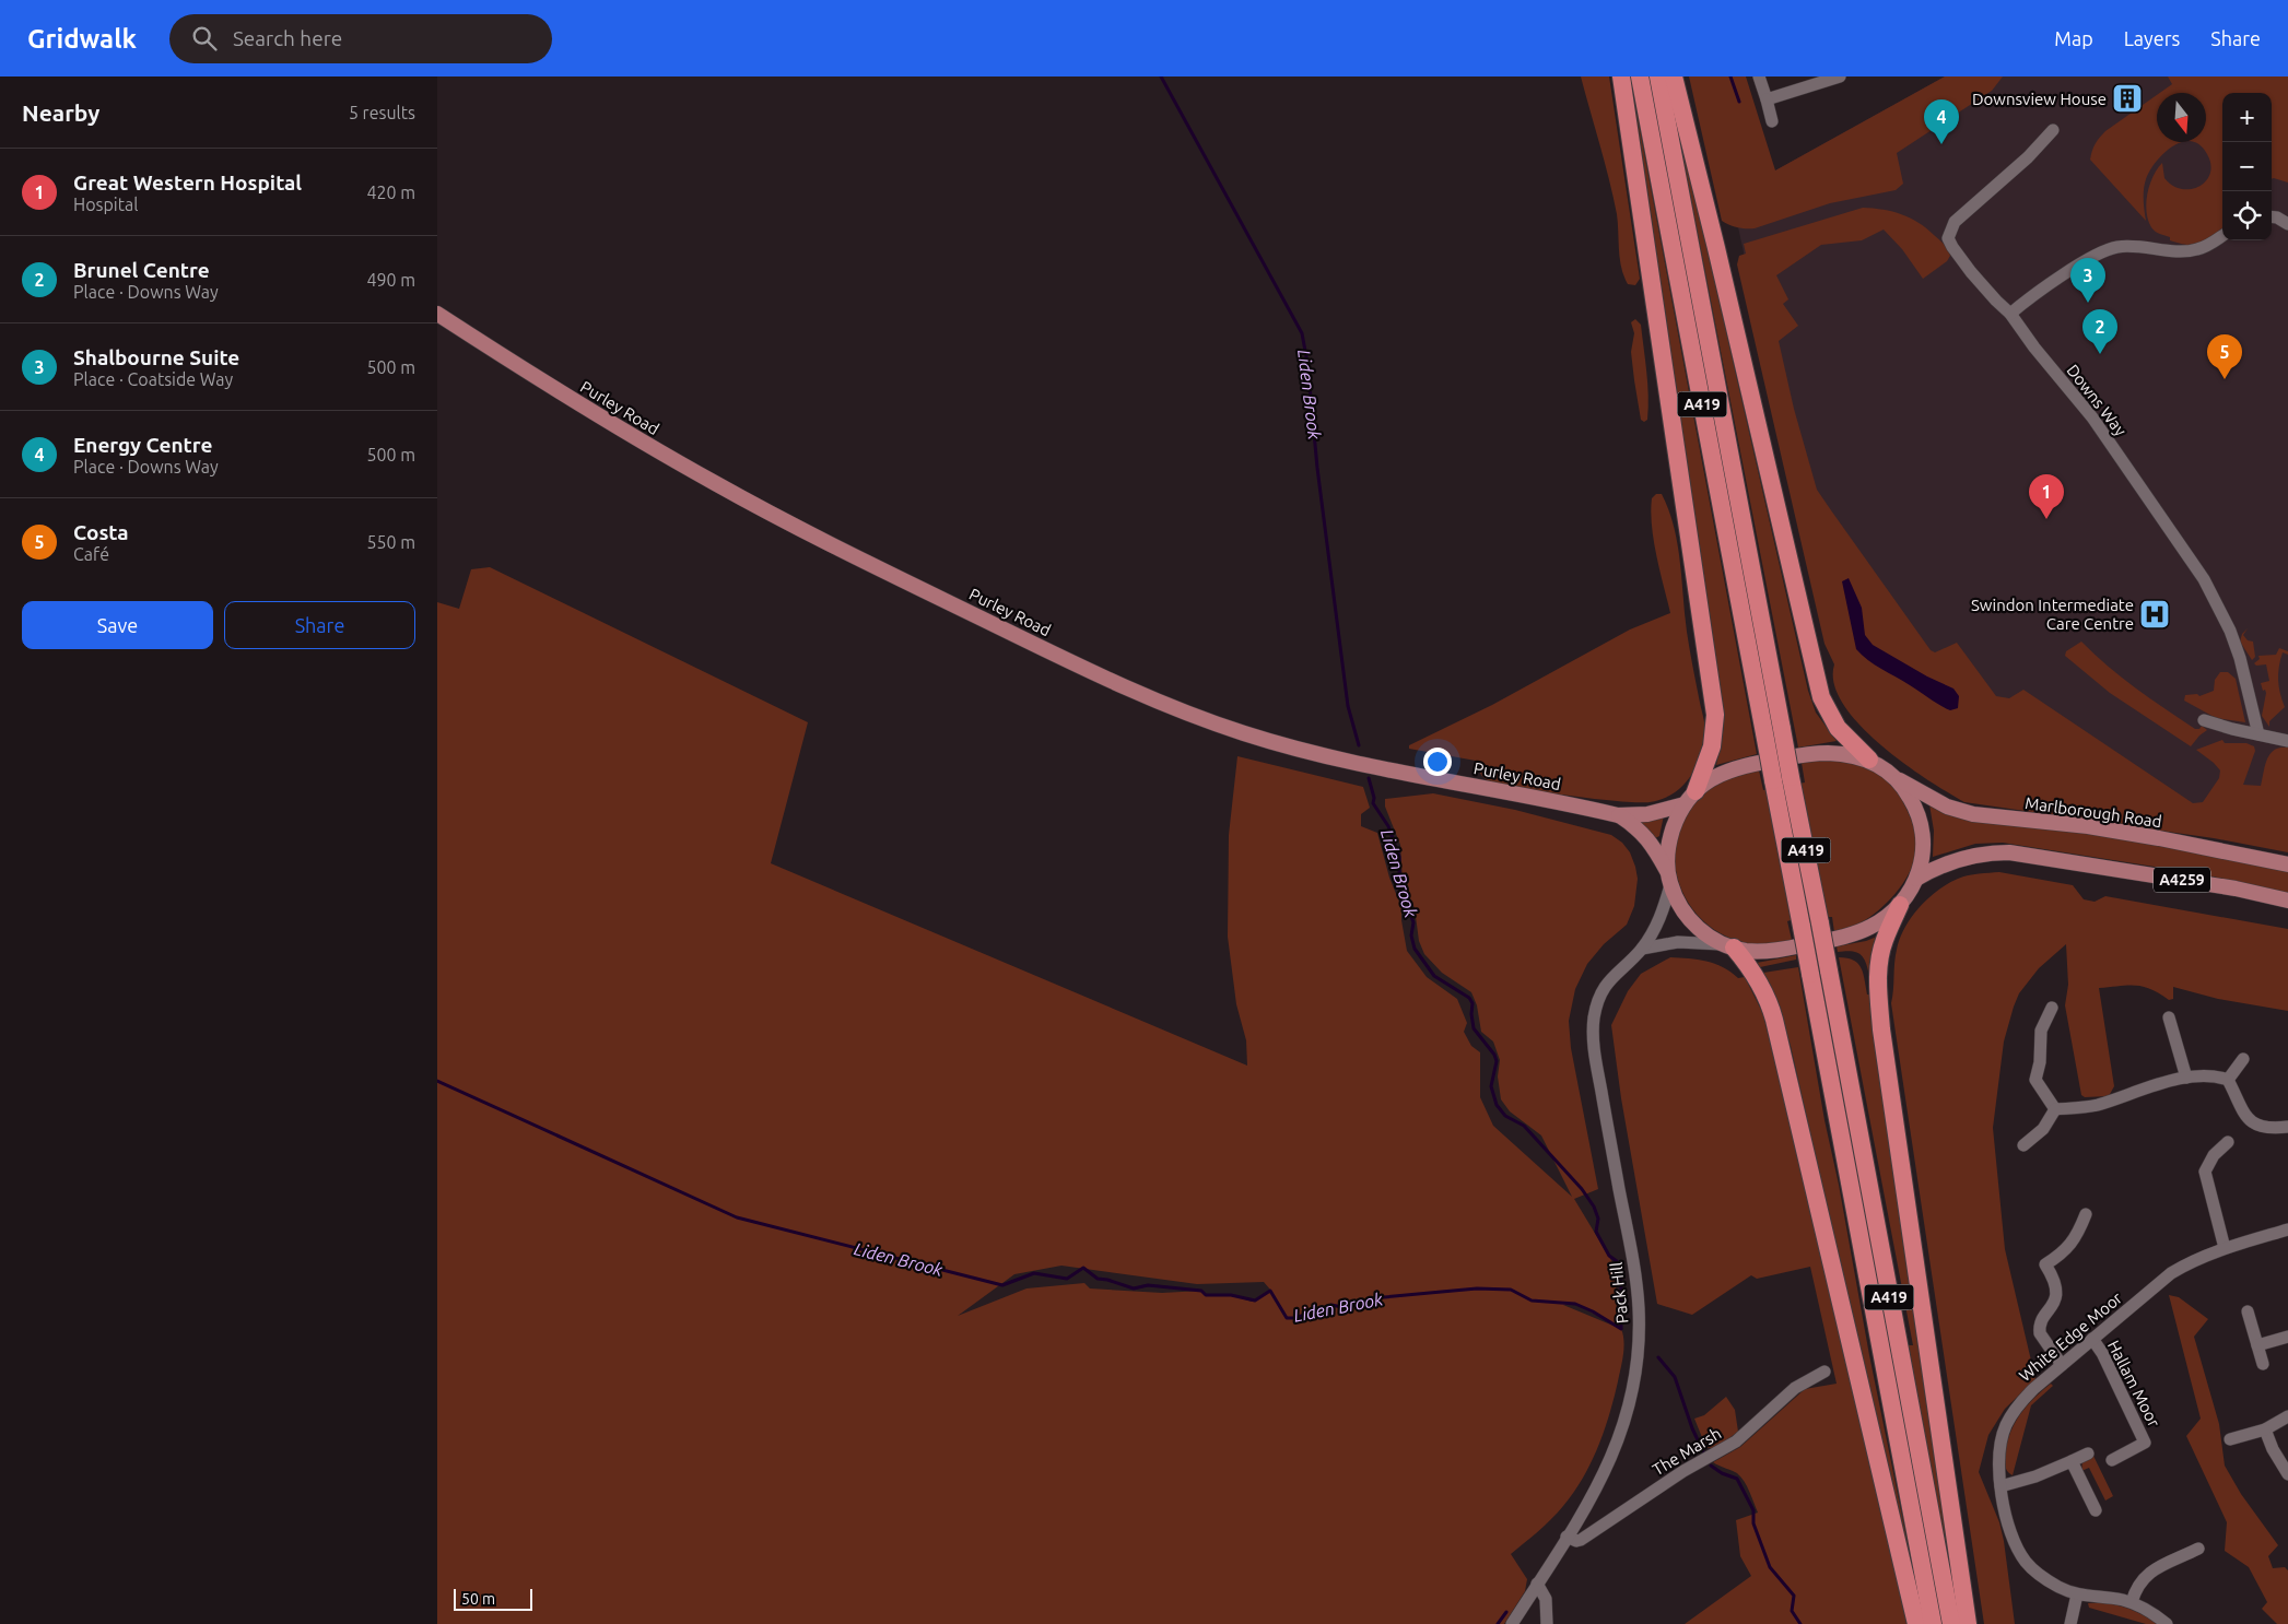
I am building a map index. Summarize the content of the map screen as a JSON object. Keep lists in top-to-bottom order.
{
  "streets": {
    "highway": ["A419"],
    "main road": ["Purley Road", "Marlborough Road", "A4259"],
    "street": [
      "Downs Way",
      "Pack Hill",
      "White Edge Moor",
      "Hallam Moor",
      "The Marsh"
    ]
  },
  "crossings": [
    ["A419", "Purley Road"],
    ["A419", "Marlborough Road"],
    ["Purley Road", "Pack Hill"],
    ["Pack Hill", "The Marsh"],
    ["White Edge Moor", "Hallam Moor"]
  ],
  "water": ["Liden Brook"],
  "places": {
    "building": ["Downsview House"],
    "hospital": ["Swindon Intermediate Care Centre"]
  },
  "scale_bar": "50 m",
  "north": "bottom",
  "page": {
    "header": "Gridwalk",
    "search": "Search here",
    "nav": ["Map", "Layers", "Share"],
    "heading": ["Nearby", "5 results"],
    "map_buttons": ["+", "−"],
    "pins": [
      "4",
      "3",
      "2",
      "5",
      "1"
    ],
    "list": [
      {
        "mark": "1",
        "name": "Great Western Hospital",
        "note": "Hospital",
        "value": "420 m"
      },
      {
        "mark": "2",
        "name": "Brunel Centre",
        "note": "Place · Downs Way",
        "value": "490 m"
      },
      {
        "mark": "3",
        "name": "Shalbourne Suite",
        "note": "Place · Coatside Way",
        "value": "500 m"
      },
      {
        "mark": "4",
        "name": "Energy Centre",
        "note": "Place · Downs Way",
        "value": "500 m"
      },
      {
        "mark": "5",
        "name": "Costa",
        "note": "Café",
        "value": "550 m"
      }
    ],
    "buttons": ["Save", "Share"],
    "scale": "50 m"
  }
}
